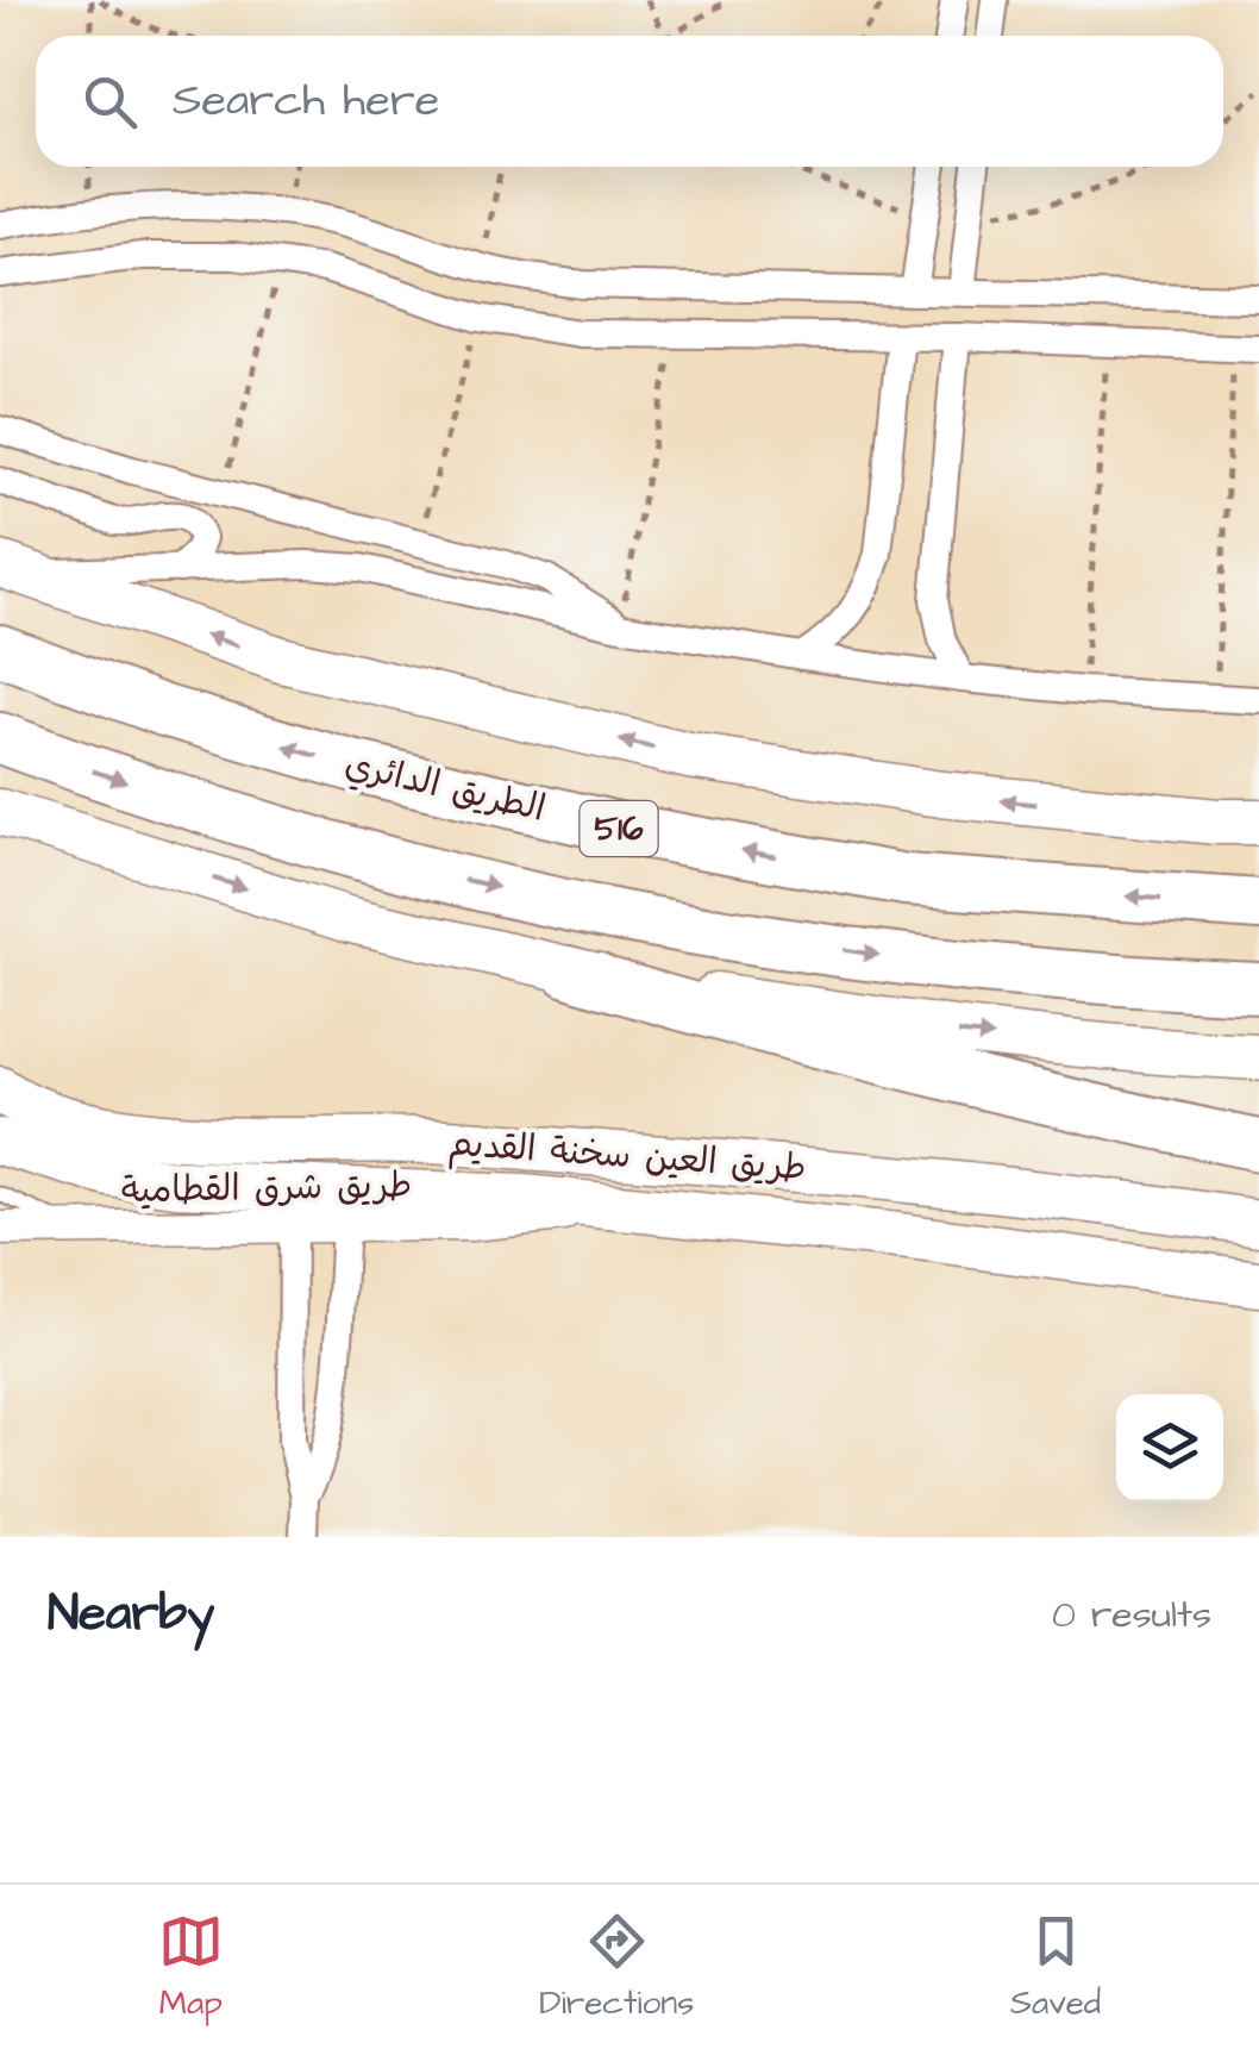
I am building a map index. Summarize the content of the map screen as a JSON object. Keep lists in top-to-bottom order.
{
  "streets": {
    "highway": ["الطريق الدائري", "516"],
    "main road": ["طريق العين سخنة القديم"],
    "street": ["طريق شرق القطامية"]
  },
  "crossings": [
    ["طريق العين سخنة القديم", "طريق شرق القطامية"]
  ],
  "page": {
    "search": "Search here",
    "heading": ["Nearby", "0 results"],
    "nav": ["Map", "Directions", "Saved"]
  }
}
